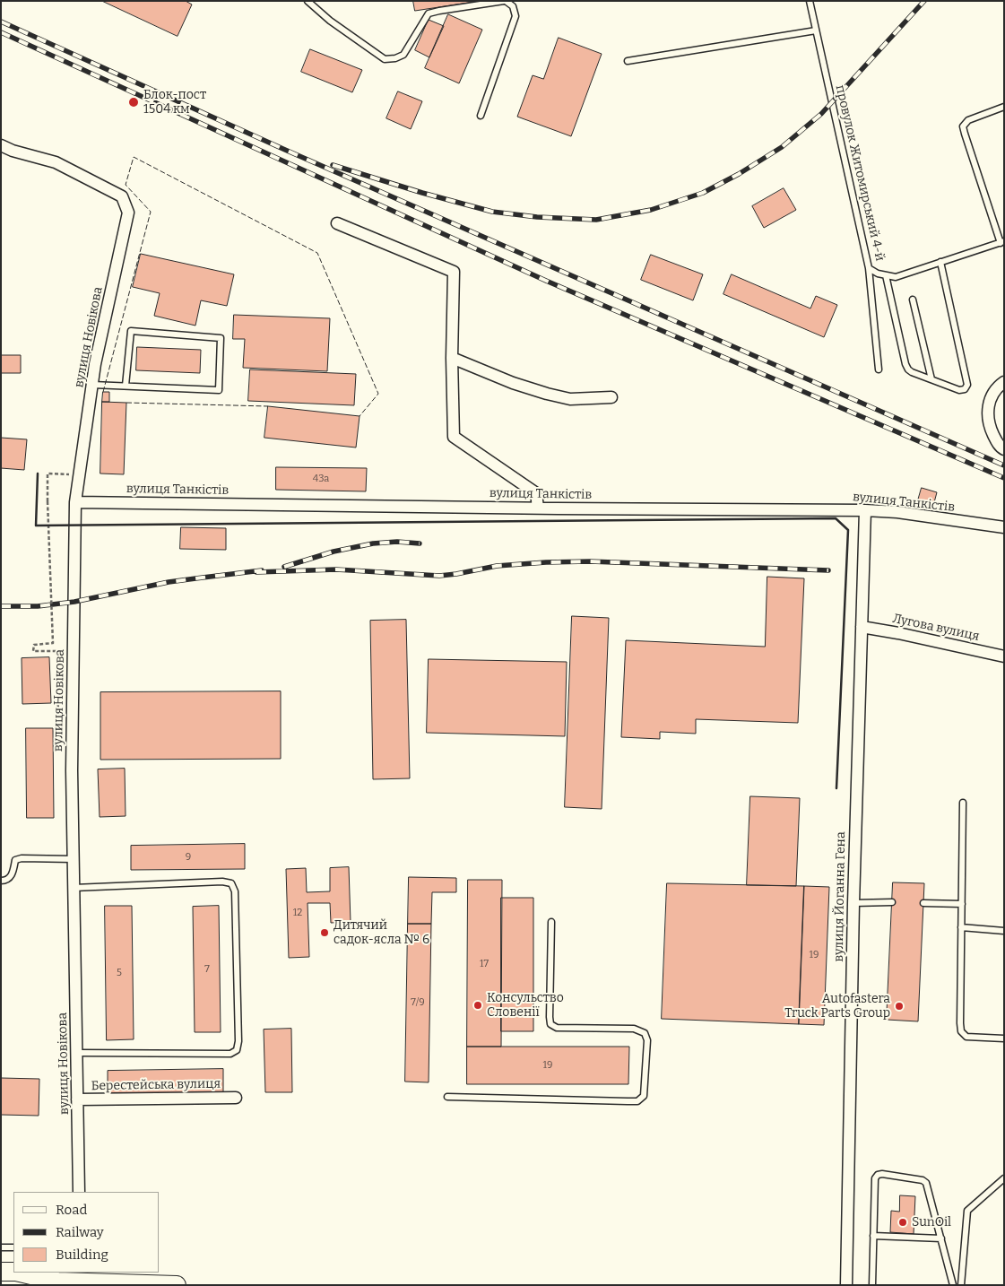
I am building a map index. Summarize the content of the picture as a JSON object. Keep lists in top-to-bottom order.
{
  "streets": {
    "street": [
      "вулиця Новікова",
      "вулиця Танкістів",
      "Лугова вулиця",
      "вулиця Йоганна Гена",
      "Берестейська вулиця"
    ],
    "lane": ["провулок Житомирський 4-й"]
  },
  "crossings": [
    ["вулиця Новікова", "вулиця Танкістів"],
    ["вулиця Новікова", "Берестейська вулиця"],
    ["вулиця Танкістів", "вулиця Йоганна Гена"],
    ["Лугова вулиця", "вулиця Йоганна Гена"]
  ],
  "places": [
    "Блок-пост 1504 км",
    "Дитячий садок-ясла № 6",
    "Консульство Словенії",
    "Autofastera Truck Parts Group",
    "SunOil"
  ],
  "house_numbers": [
    "43а",
    "9",
    "12",
    "19",
    "17",
    "7",
    "5",
    "7/9",
    "19"
  ],
  "legend": ["Road", "Railway", "Building"]
}
